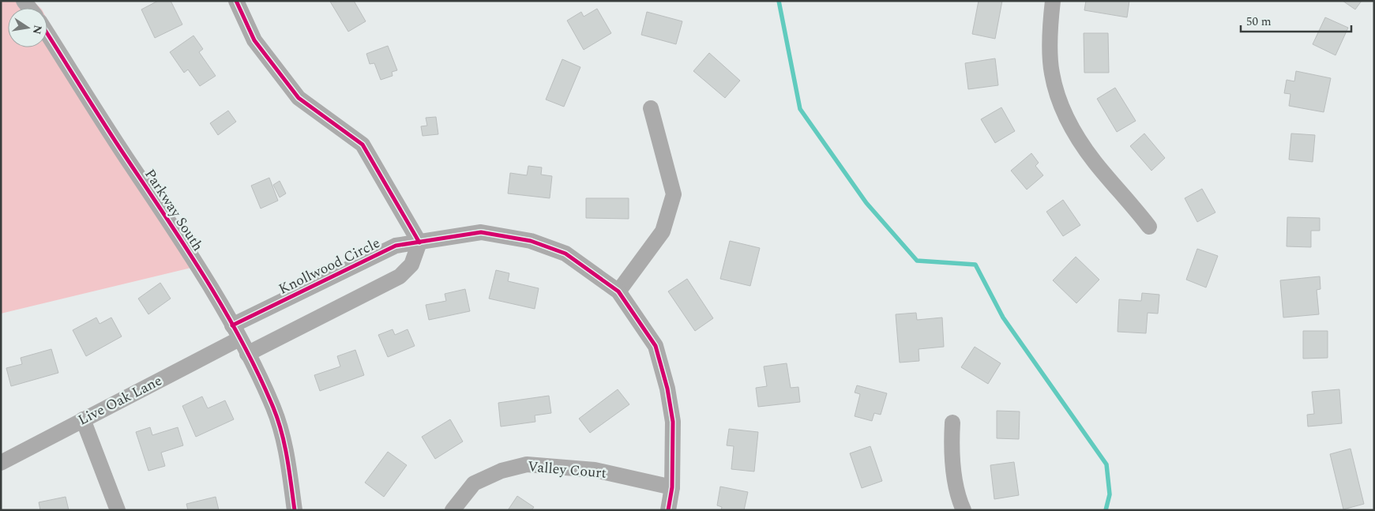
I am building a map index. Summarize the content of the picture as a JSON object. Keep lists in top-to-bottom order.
{
  "streets": {
    "street": [
      "Parkway South",
      "Knollwood Circle",
      "Live Oak Lane",
      "Valley Court"
    ]
  },
  "crossings": [
    ["Parkway South", "Knollwood Circle"],
    ["Parkway South", "Live Oak Lane"],
    ["Knollwood Circle", "Live Oak Lane"],
    ["Knollwood Circle", "Valley Court"]
  ],
  "scale_bar": "50 m",
  "north": "right"
}
